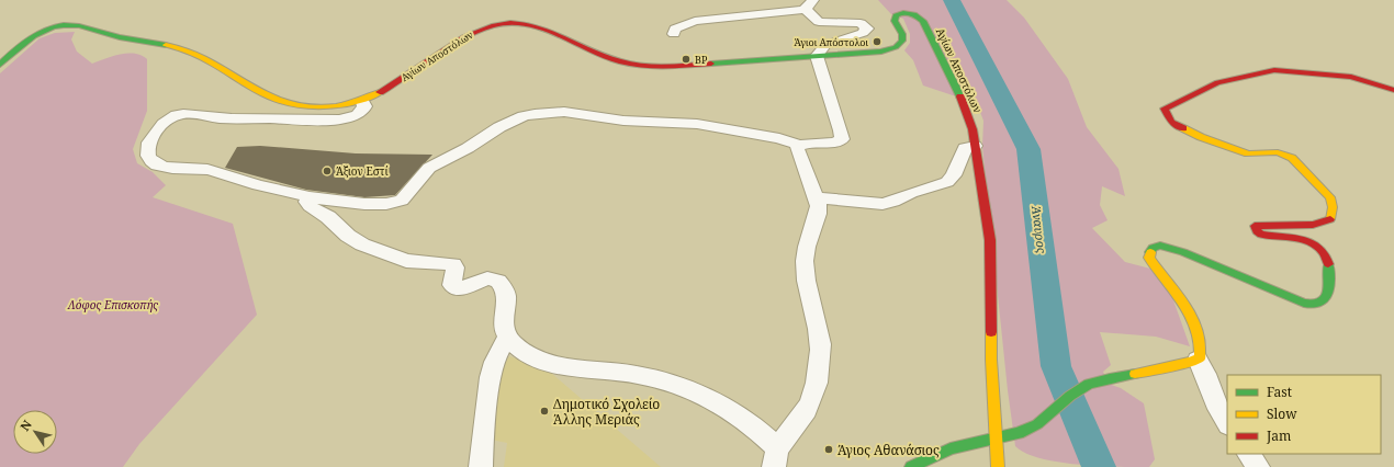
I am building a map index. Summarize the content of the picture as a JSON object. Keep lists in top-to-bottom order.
{
  "streets": {
    "main road": ["Αγίων Αποστόλων"]
  },
  "water": ["Άναυρος"],
  "parks": ["Λόφος Επισκοπής"],
  "places": [
    "Άγιοι Απόστολοι",
    "BP",
    "Άξιον Εστί",
    "Δημοτικό Σχολείο Άλλης Μεριάς",
    "Άγιος Αθανάσιος"
  ],
  "legend": ["Fast", "Slow", "Jam"],
  "north": "top left"
}
